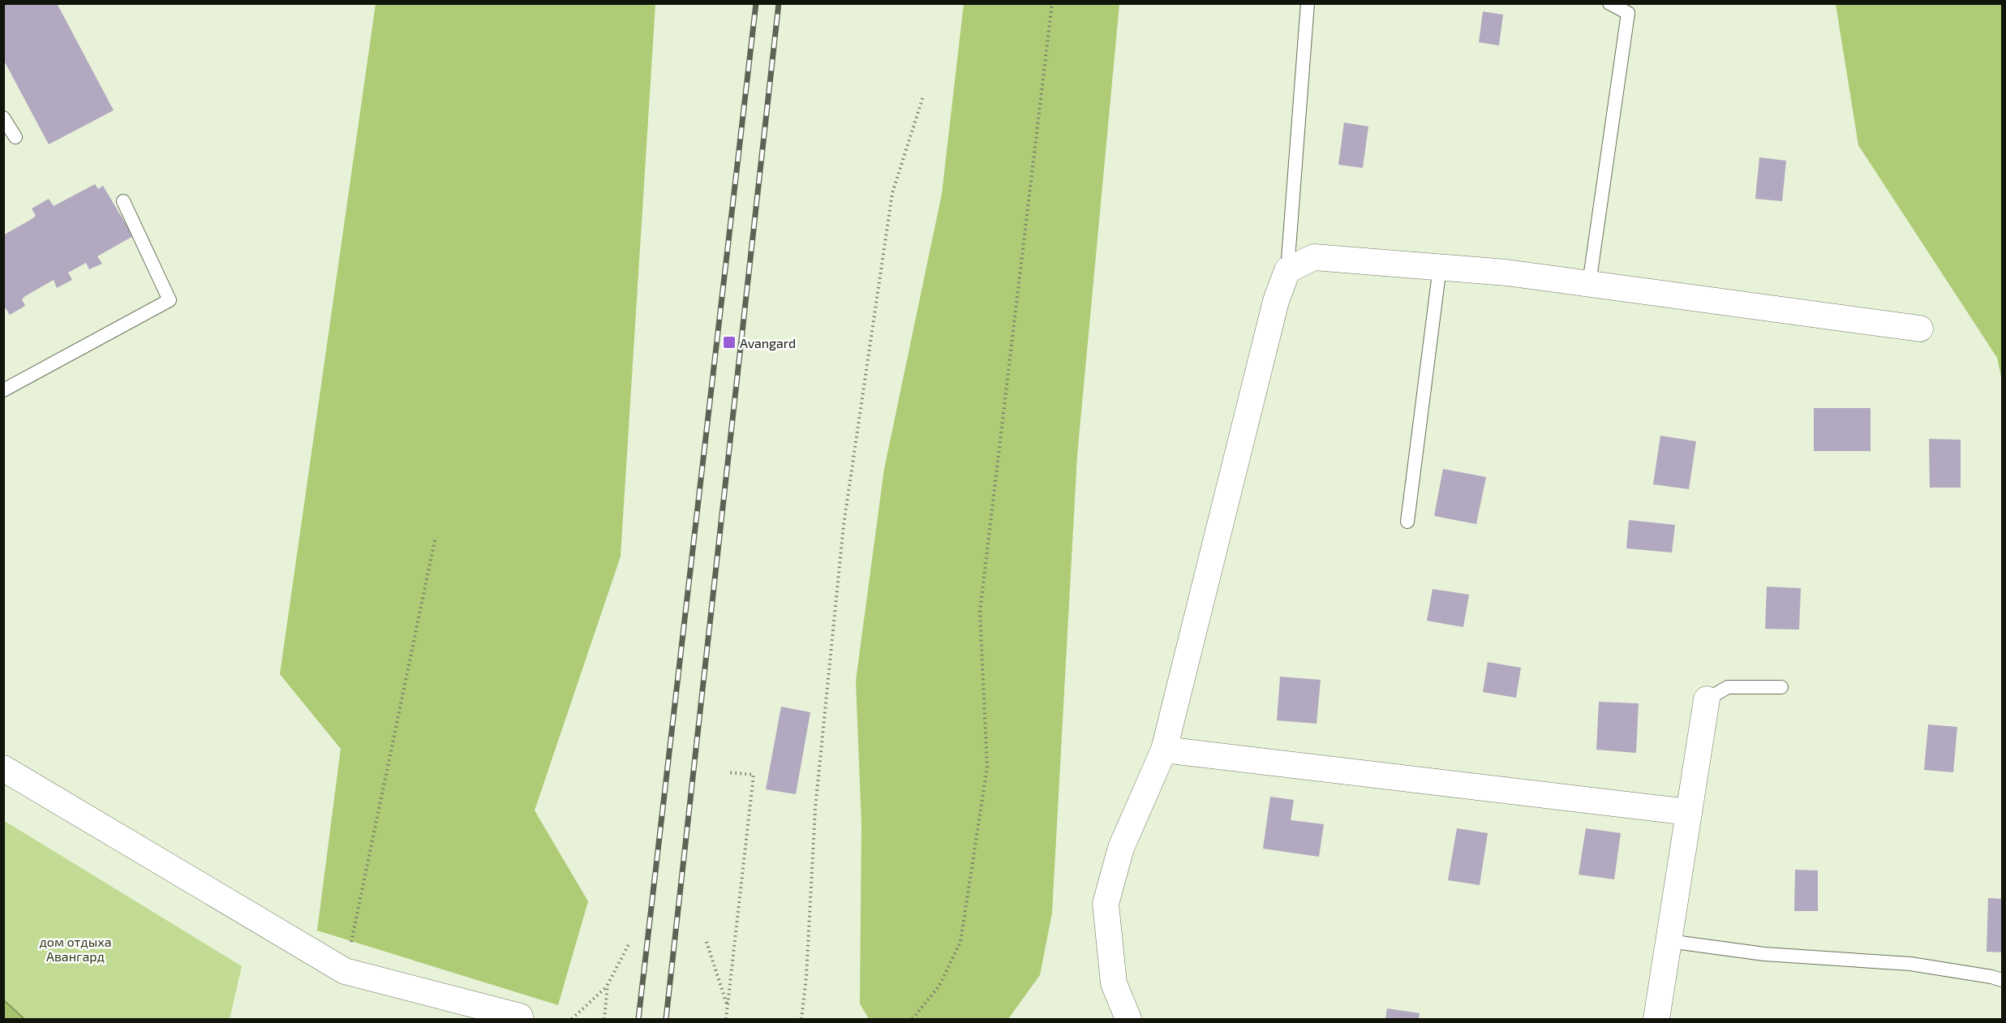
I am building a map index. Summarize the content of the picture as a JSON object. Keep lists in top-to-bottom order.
{
  "parks": ["дом отдыха Авангард"],
  "places": {
    "transit": ["Avangard"]
  }
}
